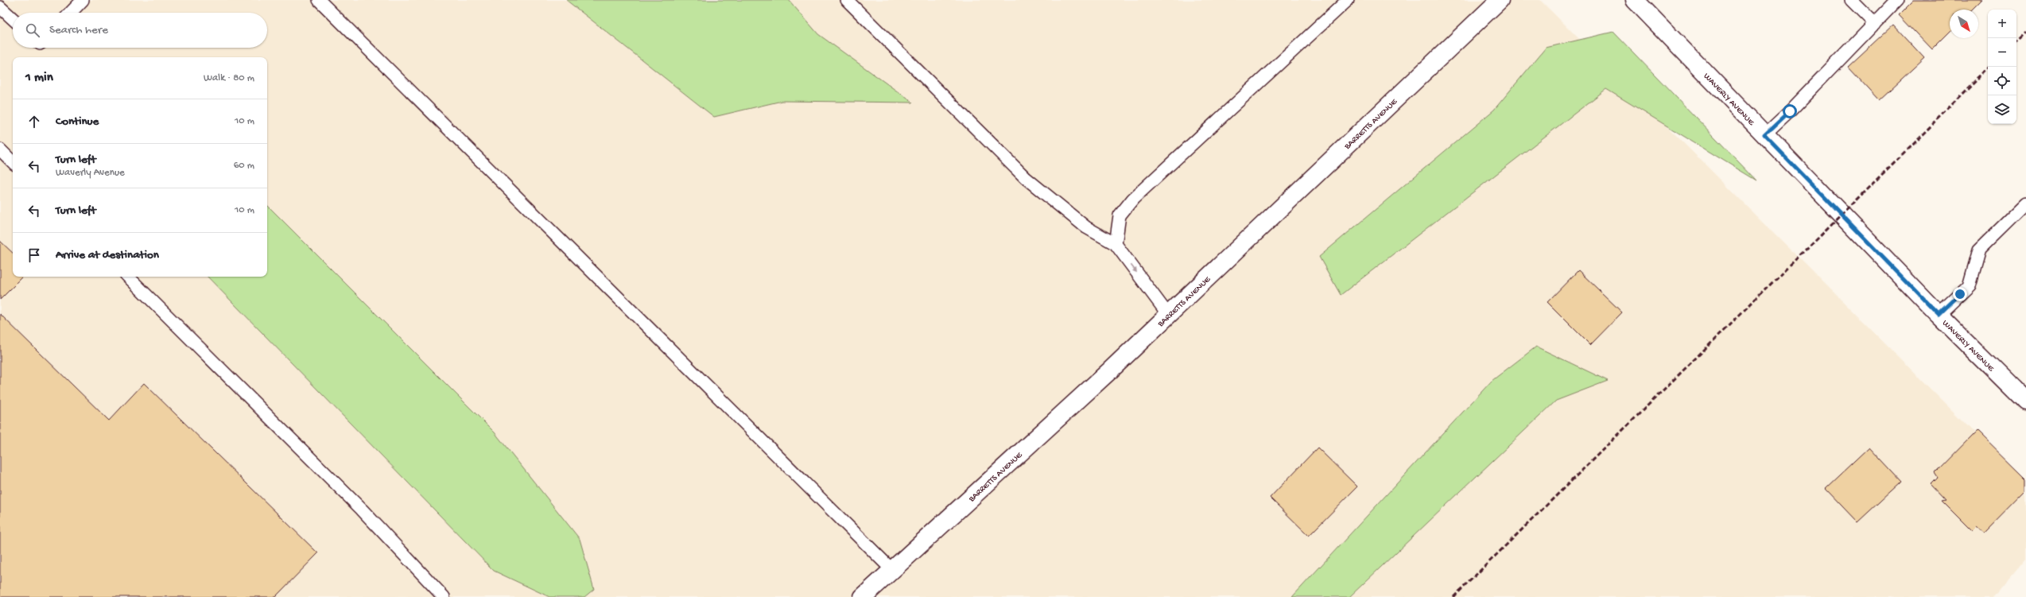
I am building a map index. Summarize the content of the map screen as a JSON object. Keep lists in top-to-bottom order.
{
  "streets": {
    "street": ["WAVERLY AVENUE", "BARRETTS AVENUE"]
  },
  "north": "bottom right",
  "page": {
    "map_buttons": ["+", "−"],
    "search": "Search here",
    "heading": ["1 min", "Walk · 80 m"],
    "list": [
      ["Continue", "10 m"],
      ["Turn left", "Waverly Avenue", "60 m"],
      ["Turn left", "10 m"],
      "Arrive at destination"
    ]
  }
}
